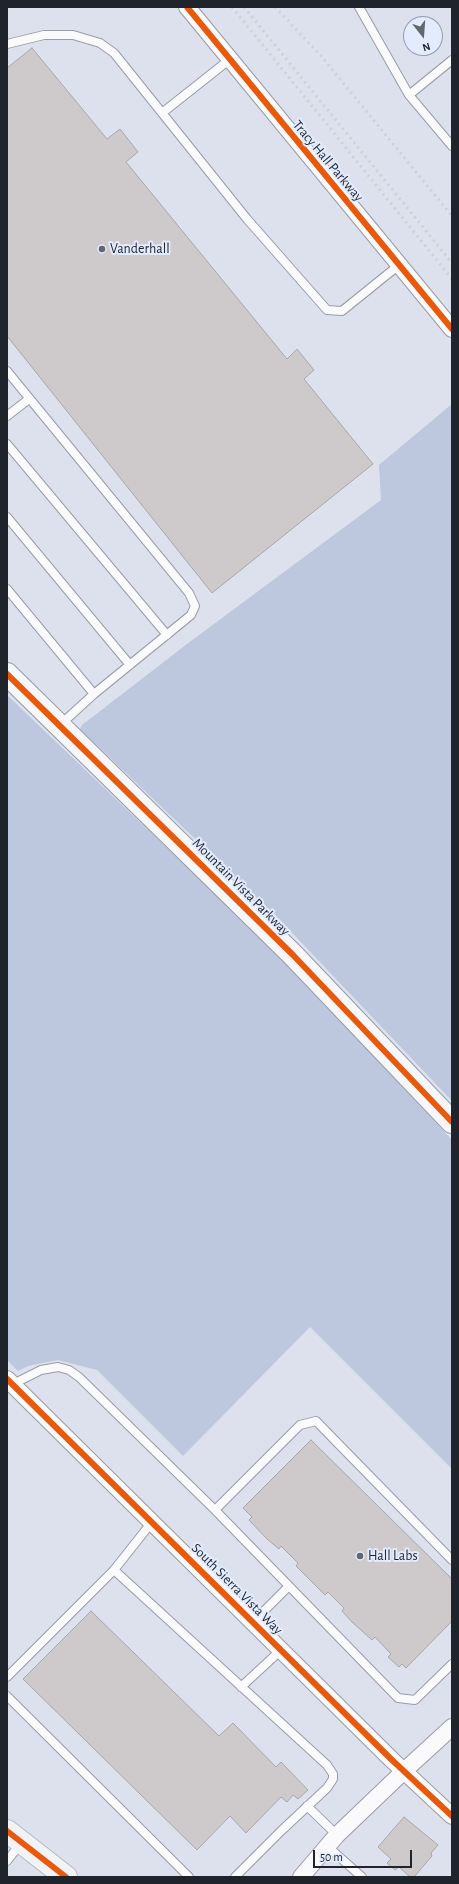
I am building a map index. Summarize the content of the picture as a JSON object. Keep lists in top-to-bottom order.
{
  "streets": {
    "street": ["Tracy Hall Parkway", "Mountain Vista Parkway", "South Sierra Vista Way"]
  },
  "places": ["Vanderhall", "Hall Labs"],
  "scale_bar": "50 m",
  "north": "bottom"
}
